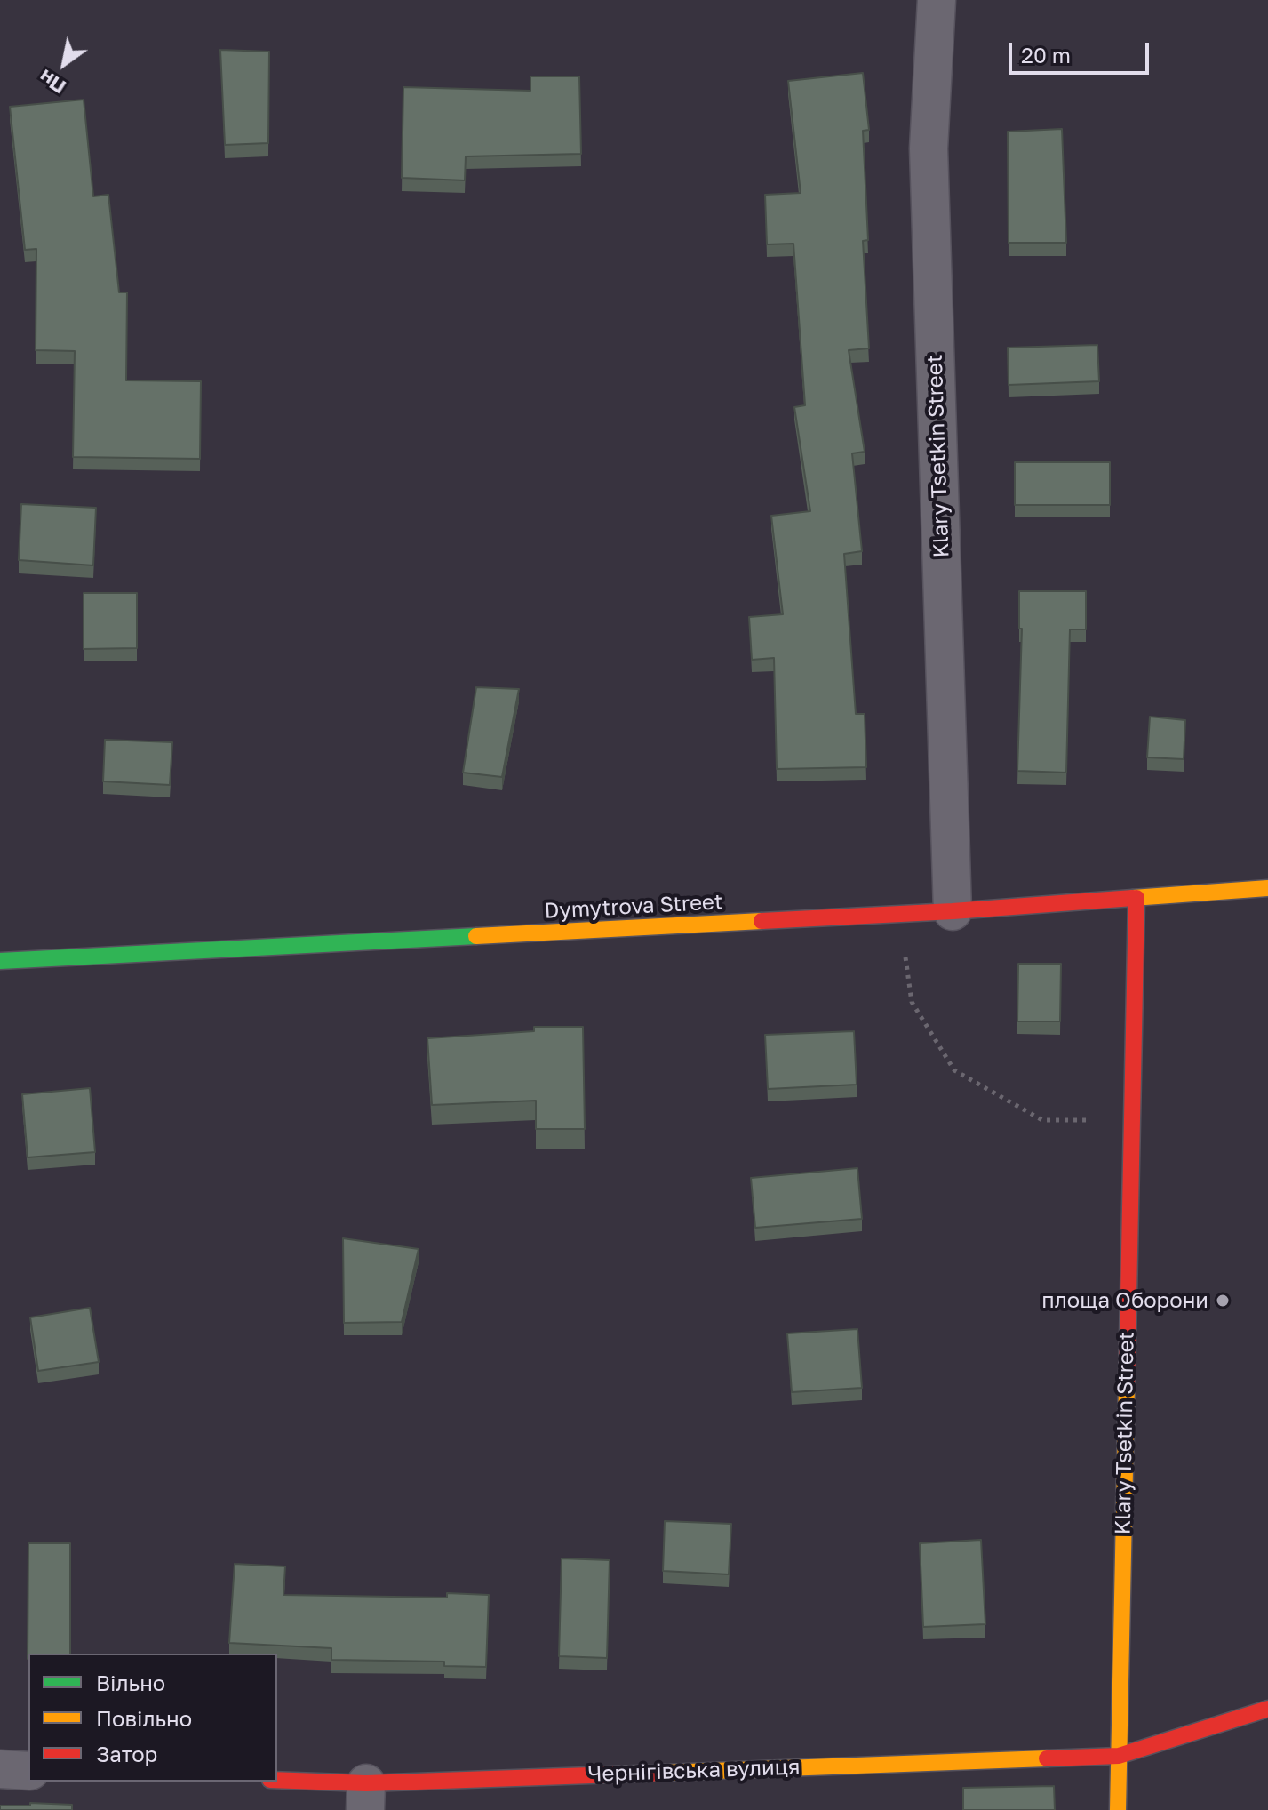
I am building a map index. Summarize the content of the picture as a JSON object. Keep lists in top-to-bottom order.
{
  "streets": {
    "street": ["Klary Tsetkin Street", "Dymytrova Street", "Чернігівська вулиця"]
  },
  "crossings": [
    ["Klary Tsetkin Street", "Dymytrova Street"],
    ["Klary Tsetkin Street", "Чернігівська вулиця"]
  ],
  "places": ["площа Оборони"],
  "legend": ["Вільно", "Повільно", "Затор"],
  "scale_bar": "20 m",
  "north": "bottom left"
}
